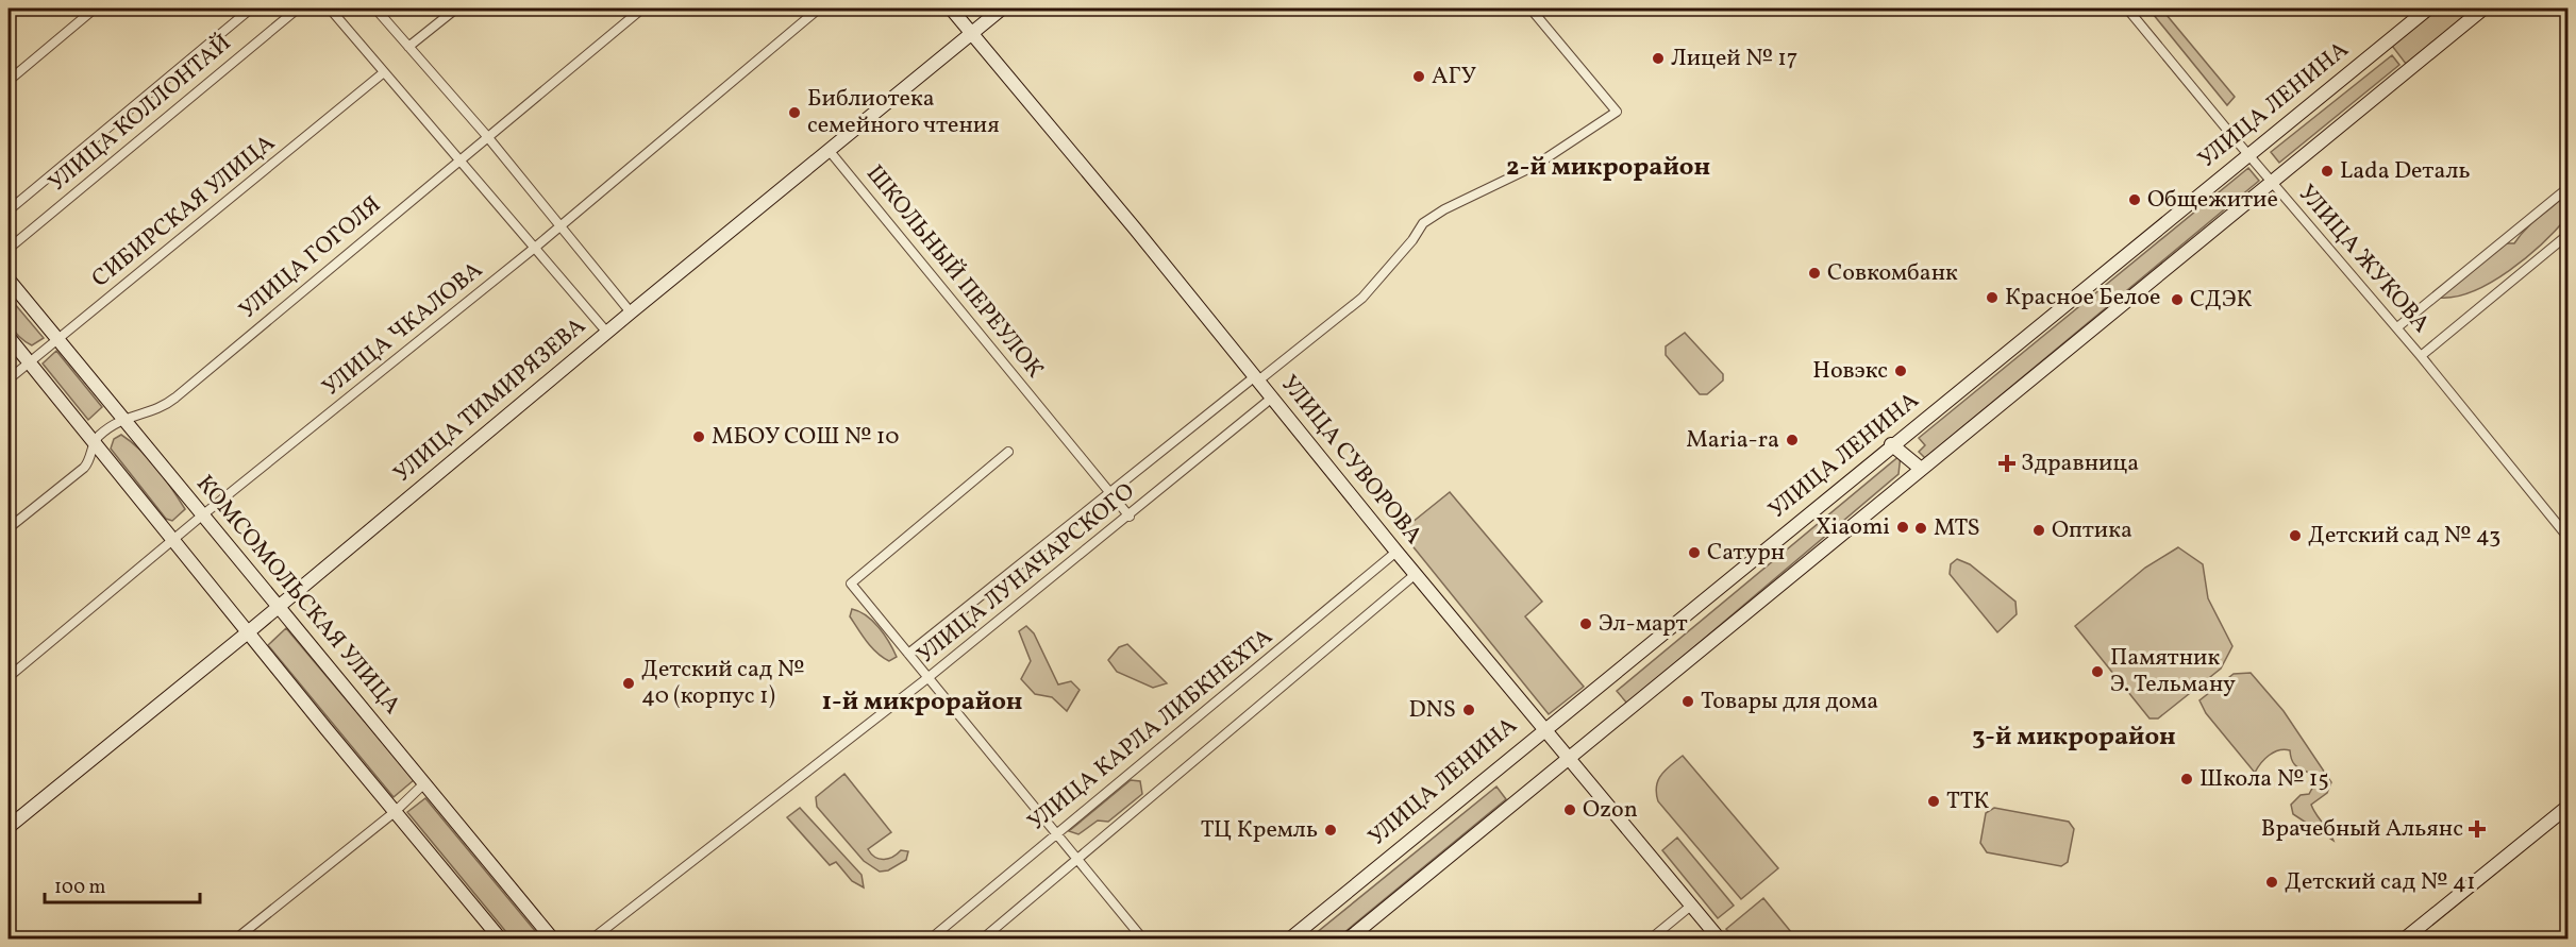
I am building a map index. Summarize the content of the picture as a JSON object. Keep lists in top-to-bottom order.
{
  "streets": {
    "street": [
      "УЛИЦА ЛЕНИНА",
      "УЛИЦА КОЛЛОНТАЙ",
      "СИБИРСКАЯ УЛИЦА",
      "УЛИЦА ГОГОЛЯ",
      "УЛИЦА ЖУКОВА",
      "ШКОЛЬНЫЙ ПЕРЕУЛОК",
      "УЛИЦА ЧКАЛОВА",
      "УЛИЦА ТИМИРЯЗЕВА",
      "УЛИЦА СУВОРОВА",
      "УЛИЦА ЛУНАЧАРСКОГО",
      "КОМСОМОЛЬСКАЯ УЛИЦА",
      "УЛИЦА КАРЛА ЛИБКНЕХТА"
    ]
  },
  "crossings": [
    ["УЛИЦА ЛЕНИНА", "УЛИЦА ЖУКОВА"],
    ["УЛИЦА ЛЕНИНА", "УЛИЦА СУВОРОВА"],
    ["СИБИРСКАЯ УЛИЦА", "КОМСОМОЛЬСКАЯ УЛИЦА"],
    ["УЛИЦА ГОГОЛЯ", "КОМСОМОЛЬСКАЯ УЛИЦА"],
    ["ШКОЛЬНЫЙ ПЕРЕУЛОК", "УЛИЦА ТИМИРЯЗЕВА"],
    ["ШКОЛЬНЫЙ ПЕРЕУЛОК", "УЛИЦА ЛУНАЧАРСКОГО"],
    ["УЛИЦА ЧКАЛОВА", "КОМСОМОЛЬСКАЯ УЛИЦА"],
    ["УЛИЦА ТИМИРЯЗЕВА", "УЛИЦА СУВОРОВА"],
    ["УЛИЦА ТИМИРЯЗЕВА", "КОМСОМОЛЬСКАЯ УЛИЦА"],
    ["УЛИЦА СУВОРОВА", "УЛИЦА ЛУНАЧАРСКОГО"],
    ["УЛИЦА СУВОРОВА", "УЛИЦА КАРЛА ЛИБКНЕХТА"]
  ],
  "districts": ["2-й микрорайон", "1-й микрорайон", "3-й микрорайон"],
  "places": {
    "other": [
      "Лицей № 17",
      "АГУ",
      "Библиотека семейного чтения",
      "Lada Dеталь",
      "Общежитие",
      "Совкомбанк",
      "Красное Белое",
      "СДЭК",
      "Новэкс",
      "МБОУ СОШ № 10",
      "Maria-ra",
      "Xiaomi",
      "MTS",
      "Оптика",
      "Детский сад № 43",
      "Сатурн",
      "Эл-март",
      "Памятник Э. Тельману",
      "Детский сад № 40 (корпус 1)",
      "Товары для дома",
      "DNS",
      "Школа № 15",
      "ТТК",
      "Ozon",
      "ТЦ Кремль",
      "Детский сад № 41"
    ],
    "health": ["Здравница", "Врачебный Альянс"]
  },
  "scale_bar": "100 m"
}
